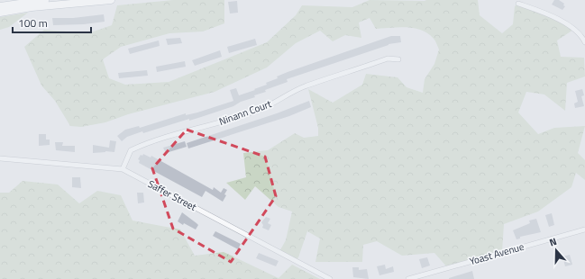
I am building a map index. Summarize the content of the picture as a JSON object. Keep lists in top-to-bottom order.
{
  "streets": {
    "street": ["Ninann Court", "Saffer Street", "Yoast Avenue"]
  },
  "crossings": [
    ["Ninann Court", "Saffer Street"]
  ],
  "scale_bar": "100 m",
  "north": "top"
}
